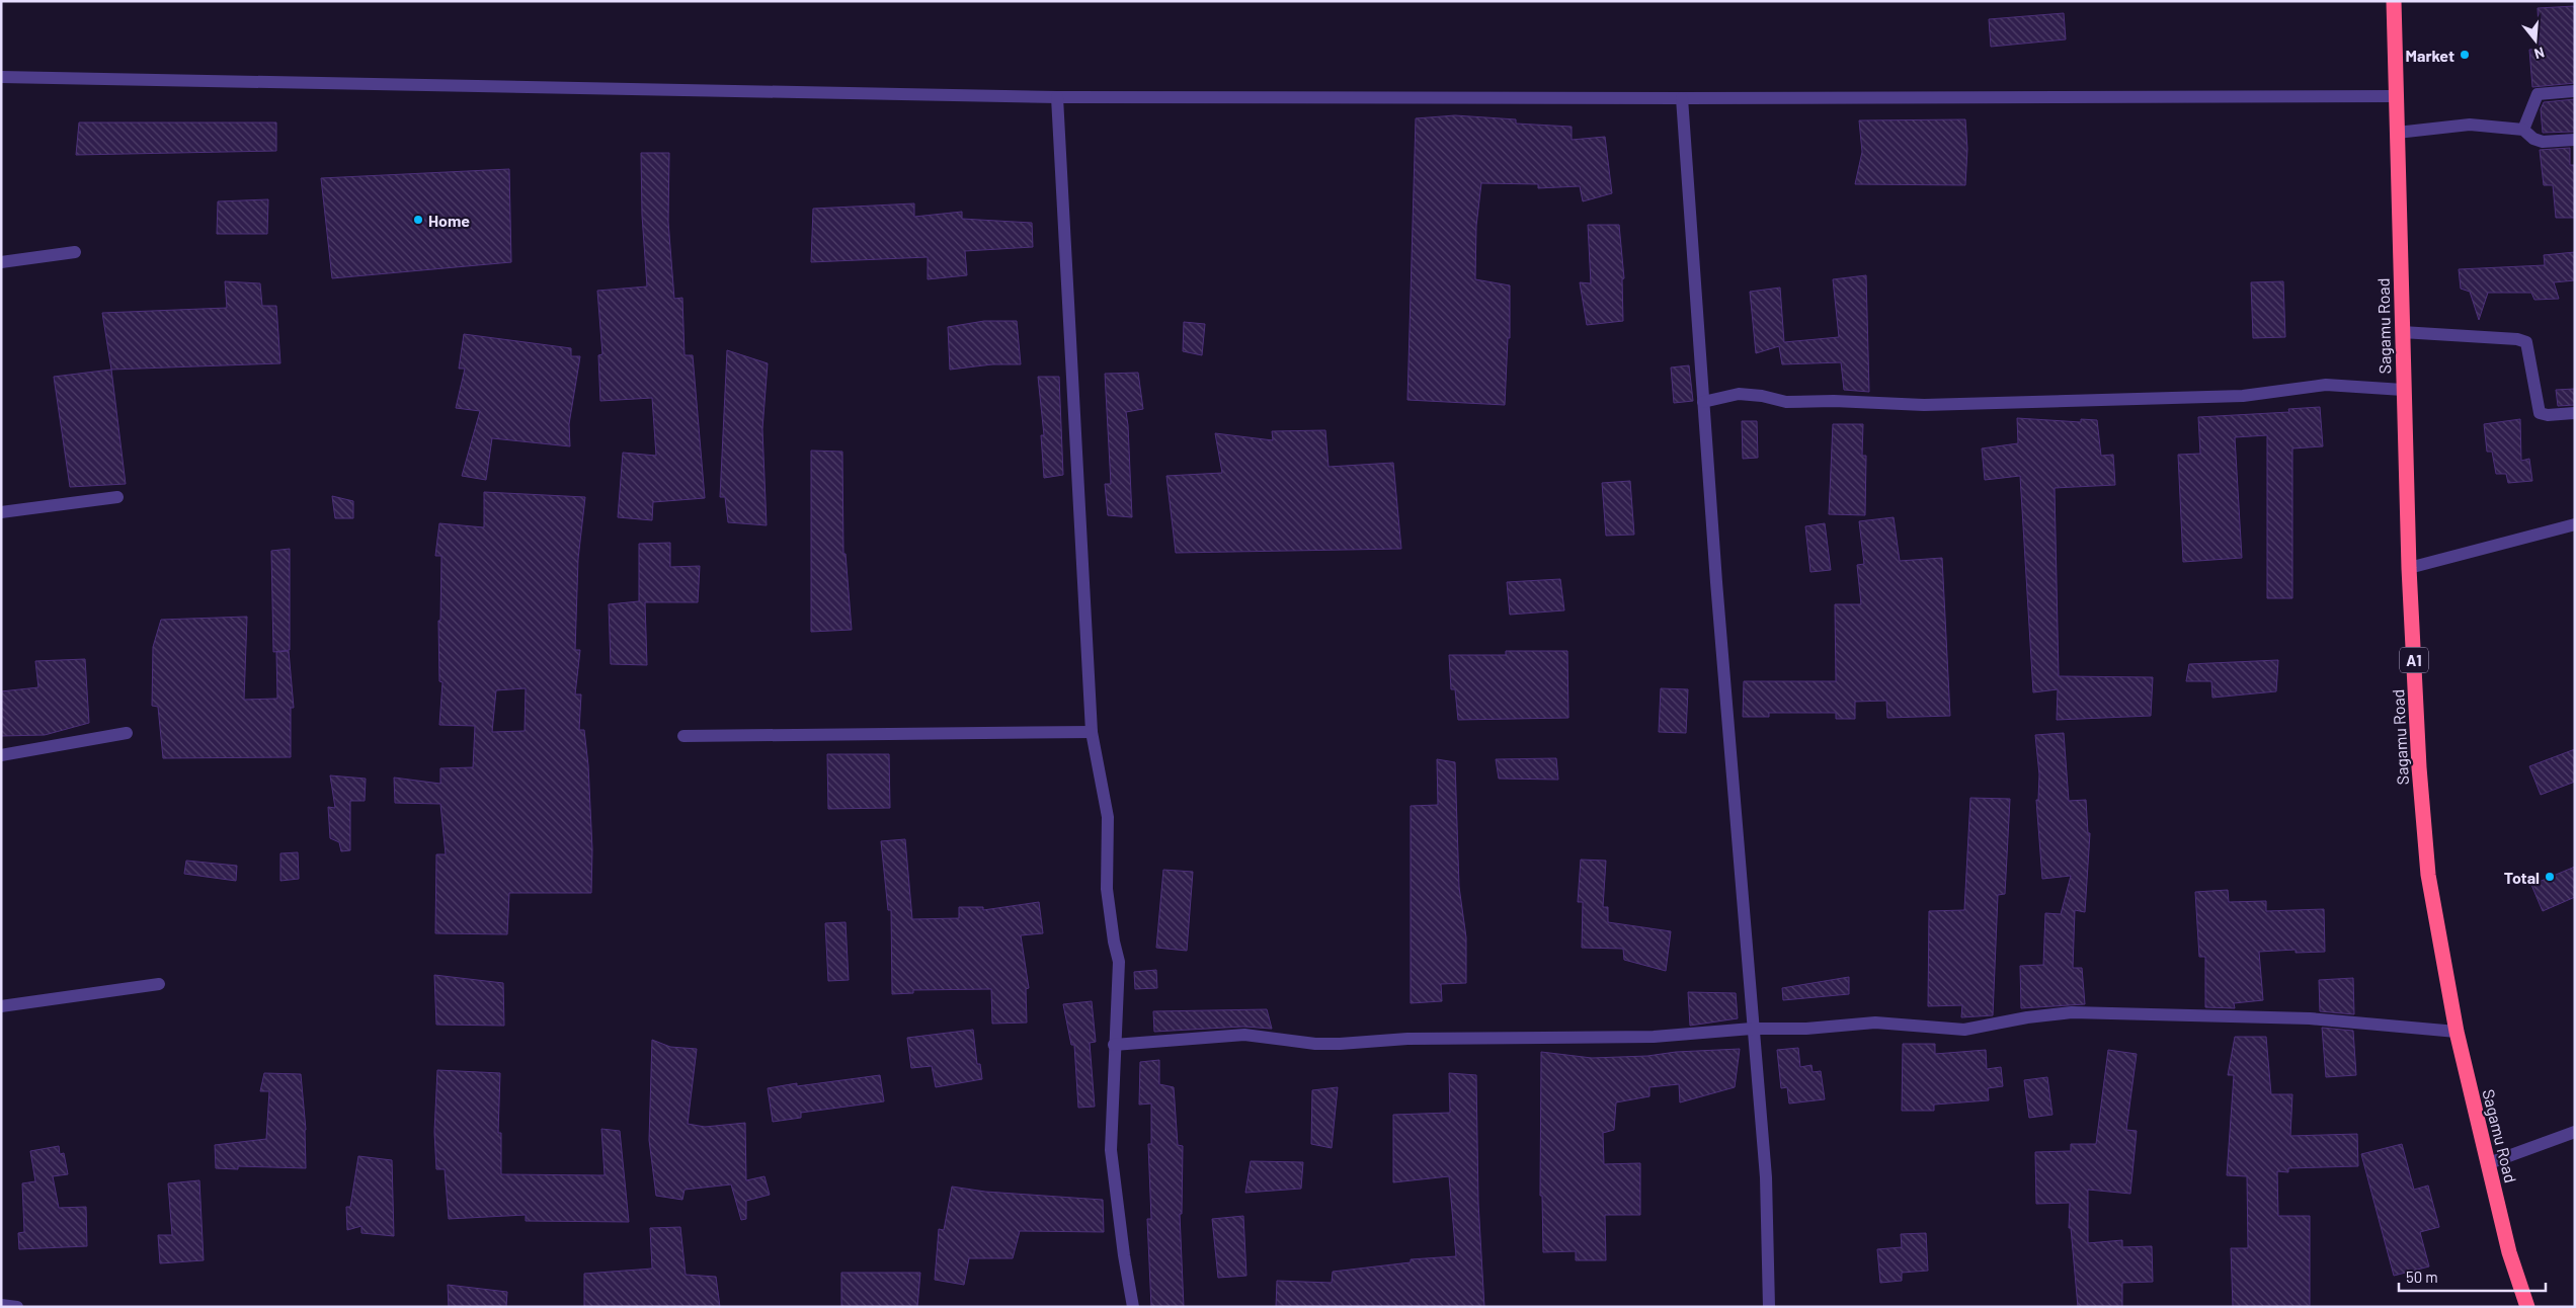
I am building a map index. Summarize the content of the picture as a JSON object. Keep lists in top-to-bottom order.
{
  "streets": {
    "highway": ["Sagamu Road", "A1"]
  },
  "places": ["Market", "Home", "Total"],
  "scale_bar": "50 m",
  "north": "bottom"
}
